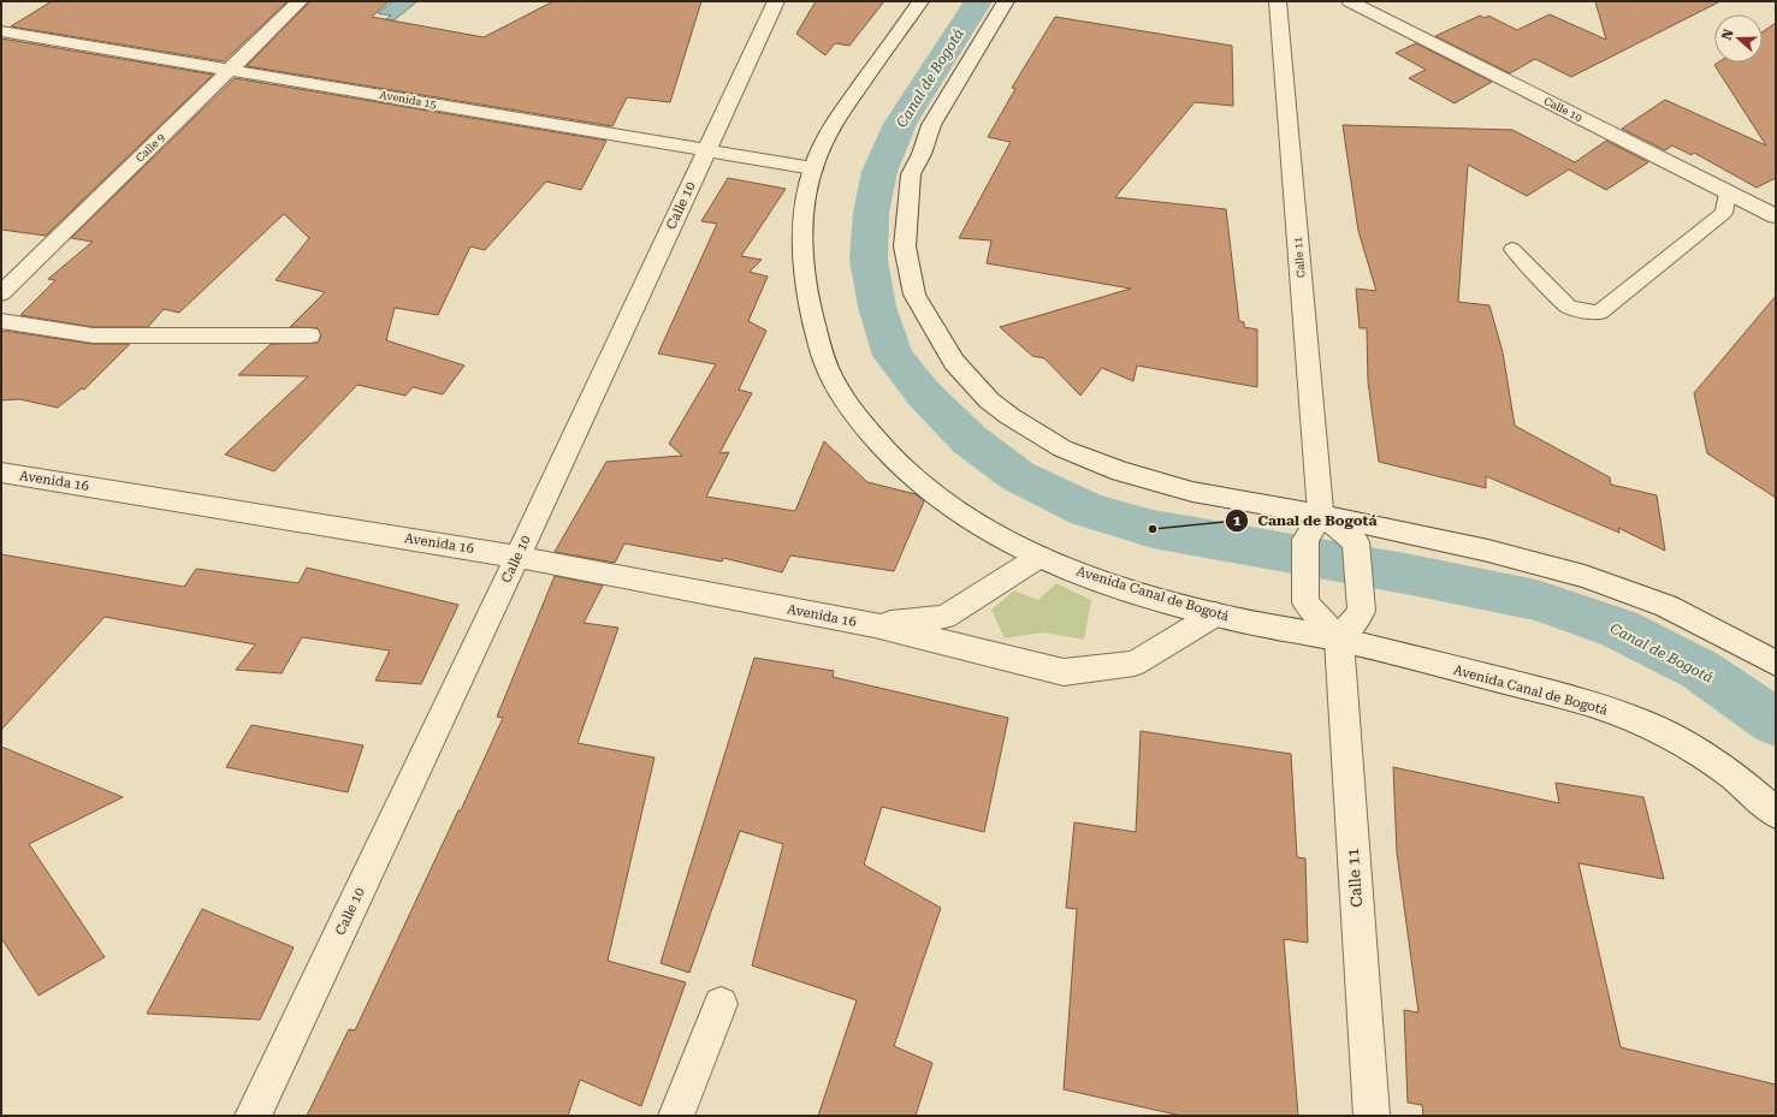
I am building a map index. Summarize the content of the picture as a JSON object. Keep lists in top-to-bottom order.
{
  "streets": {
    "street": [
      "Avenida 15",
      "Calle 10",
      "Calle 9",
      "Calle 11",
      "Avenida 16",
      "Avenida Canal de Bogotá"
    ]
  },
  "crossings": [
    ["Avenida 15", "Calle 10"],
    ["Avenida 15", "Calle 9"],
    ["Avenida 15", "Avenida Canal de Bogotá"],
    ["Calle 10", "Avenida 16"],
    ["Calle 11", "Avenida Canal de Bogotá"],
    ["Avenida 16", "Avenida Canal de Bogotá"]
  ],
  "water": ["Canal de Bogotá"],
  "places": ["Canal de Bogotá"],
  "north": "left"
}
